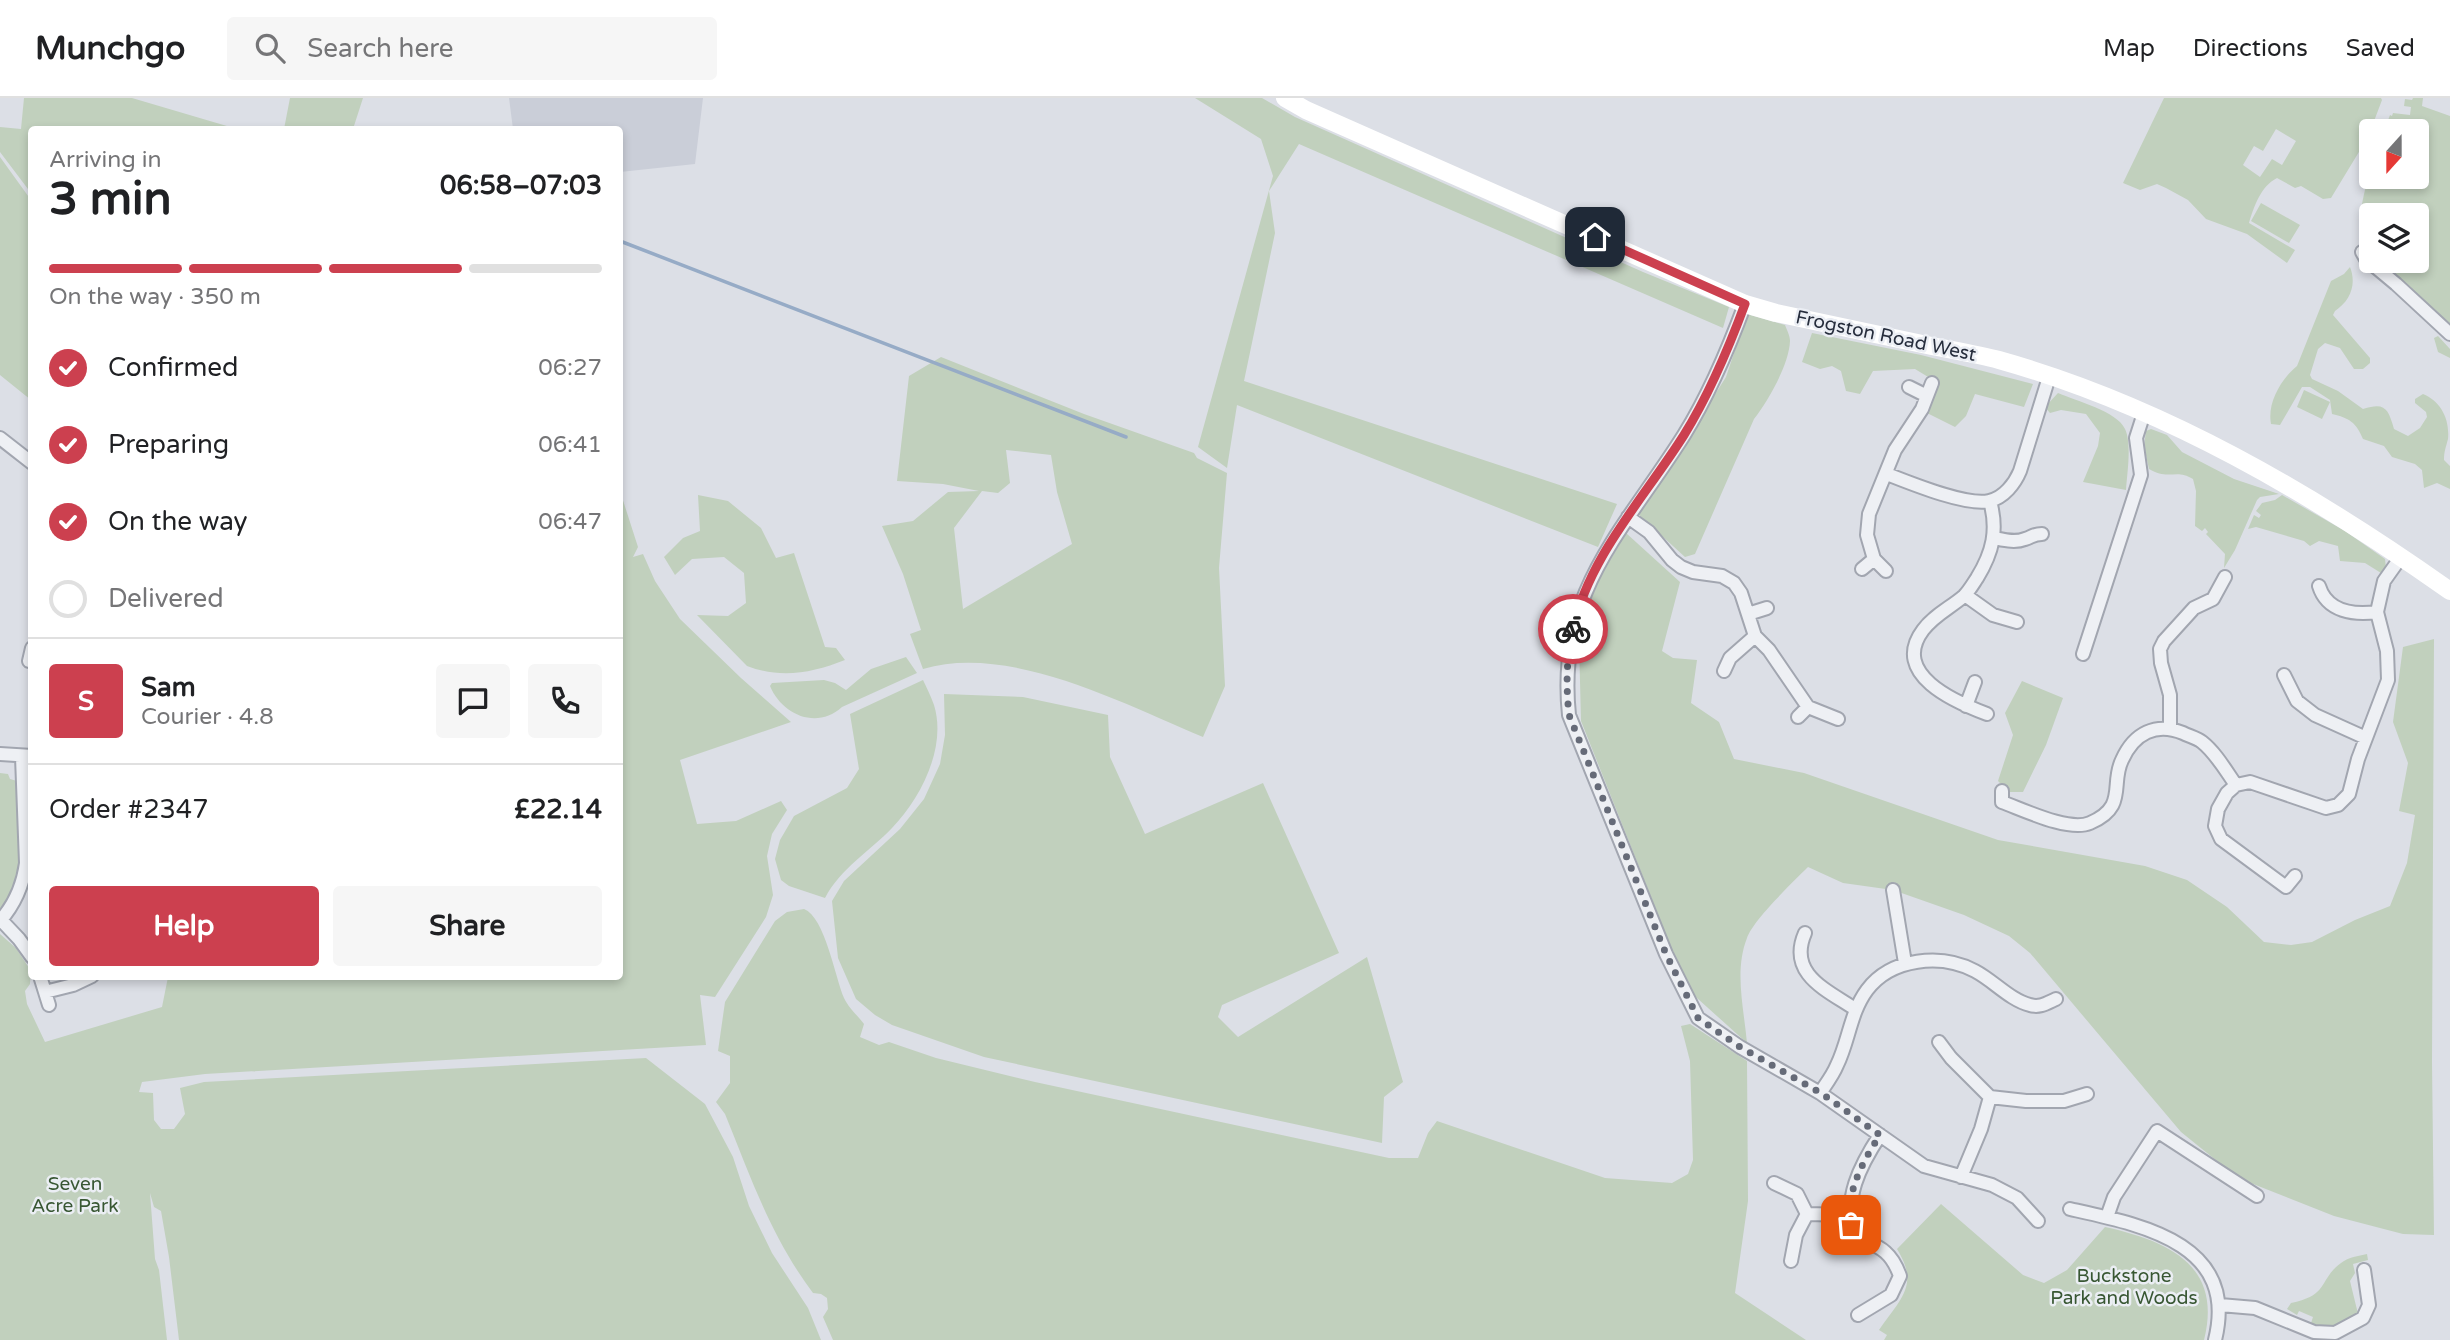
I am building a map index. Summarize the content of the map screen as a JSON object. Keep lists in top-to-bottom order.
{
  "streets": {
    "main road": ["Frogston Road West"]
  },
  "parks": ["Seven Acre Park", "Buckstone Park and Woods"],
  "north": "bottom",
  "page": {
    "header": "Munchgo",
    "search": "Search here",
    "nav": ["Map", "Directions", "Saved"],
    "heading": ["3 min", "Arriving in", "06:58–07:03"],
    "panel": [
      "Sam",
      "Courier · 4.8",
      "Order #2347",
      "£22.14"
    ],
    "bar": "On the way · 350 m",
    "list": [
      ["Confirmed", "06:27"],
      ["Preparing", "06:41"],
      ["On the way", "06:47"],
      "Delivered"
    ],
    "round": "S",
    "buttons": ["Help", "Share"]
  }
}
